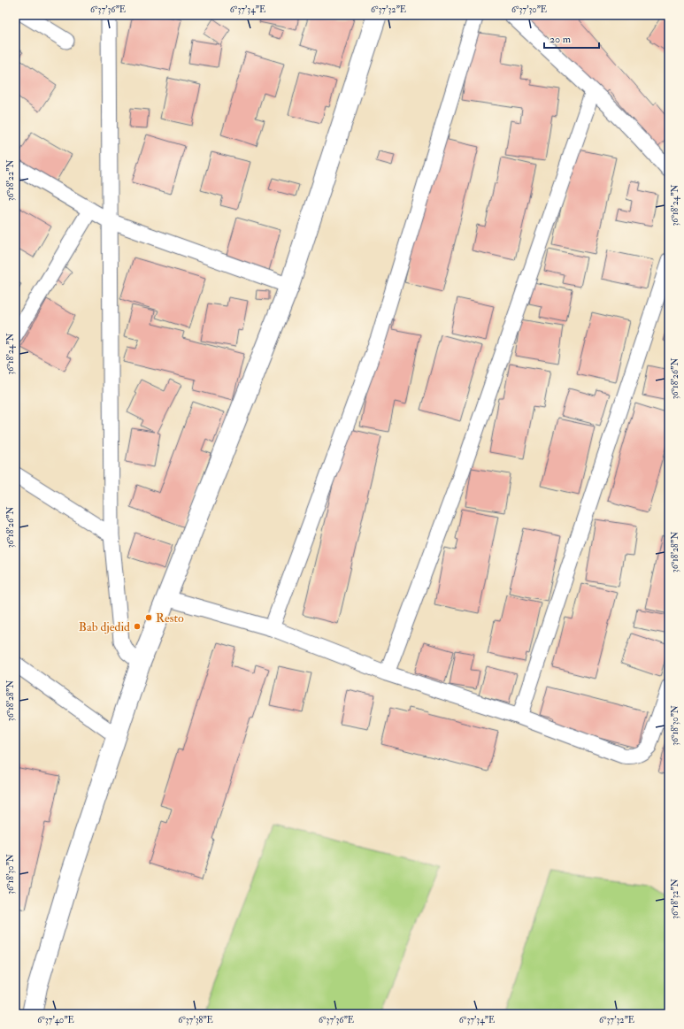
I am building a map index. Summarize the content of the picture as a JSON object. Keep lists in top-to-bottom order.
{
  "places": ["Resto", "Bab djedid"],
  "scale_bar": "20 m",
  "coordinates": [
    "6°37'36\"E",
    "6°37'34\"E",
    "6°37'32\"E",
    "6°37'30\"E",
    "36°18'22\"N",
    "36°18'24\"N",
    "36°18'26\"N",
    "36°18'28\"N",
    "36°18'30\"N",
    "36°18'32\"N",
    "6°37'40\"E",
    "6°37'38\"E"
  ]
}
